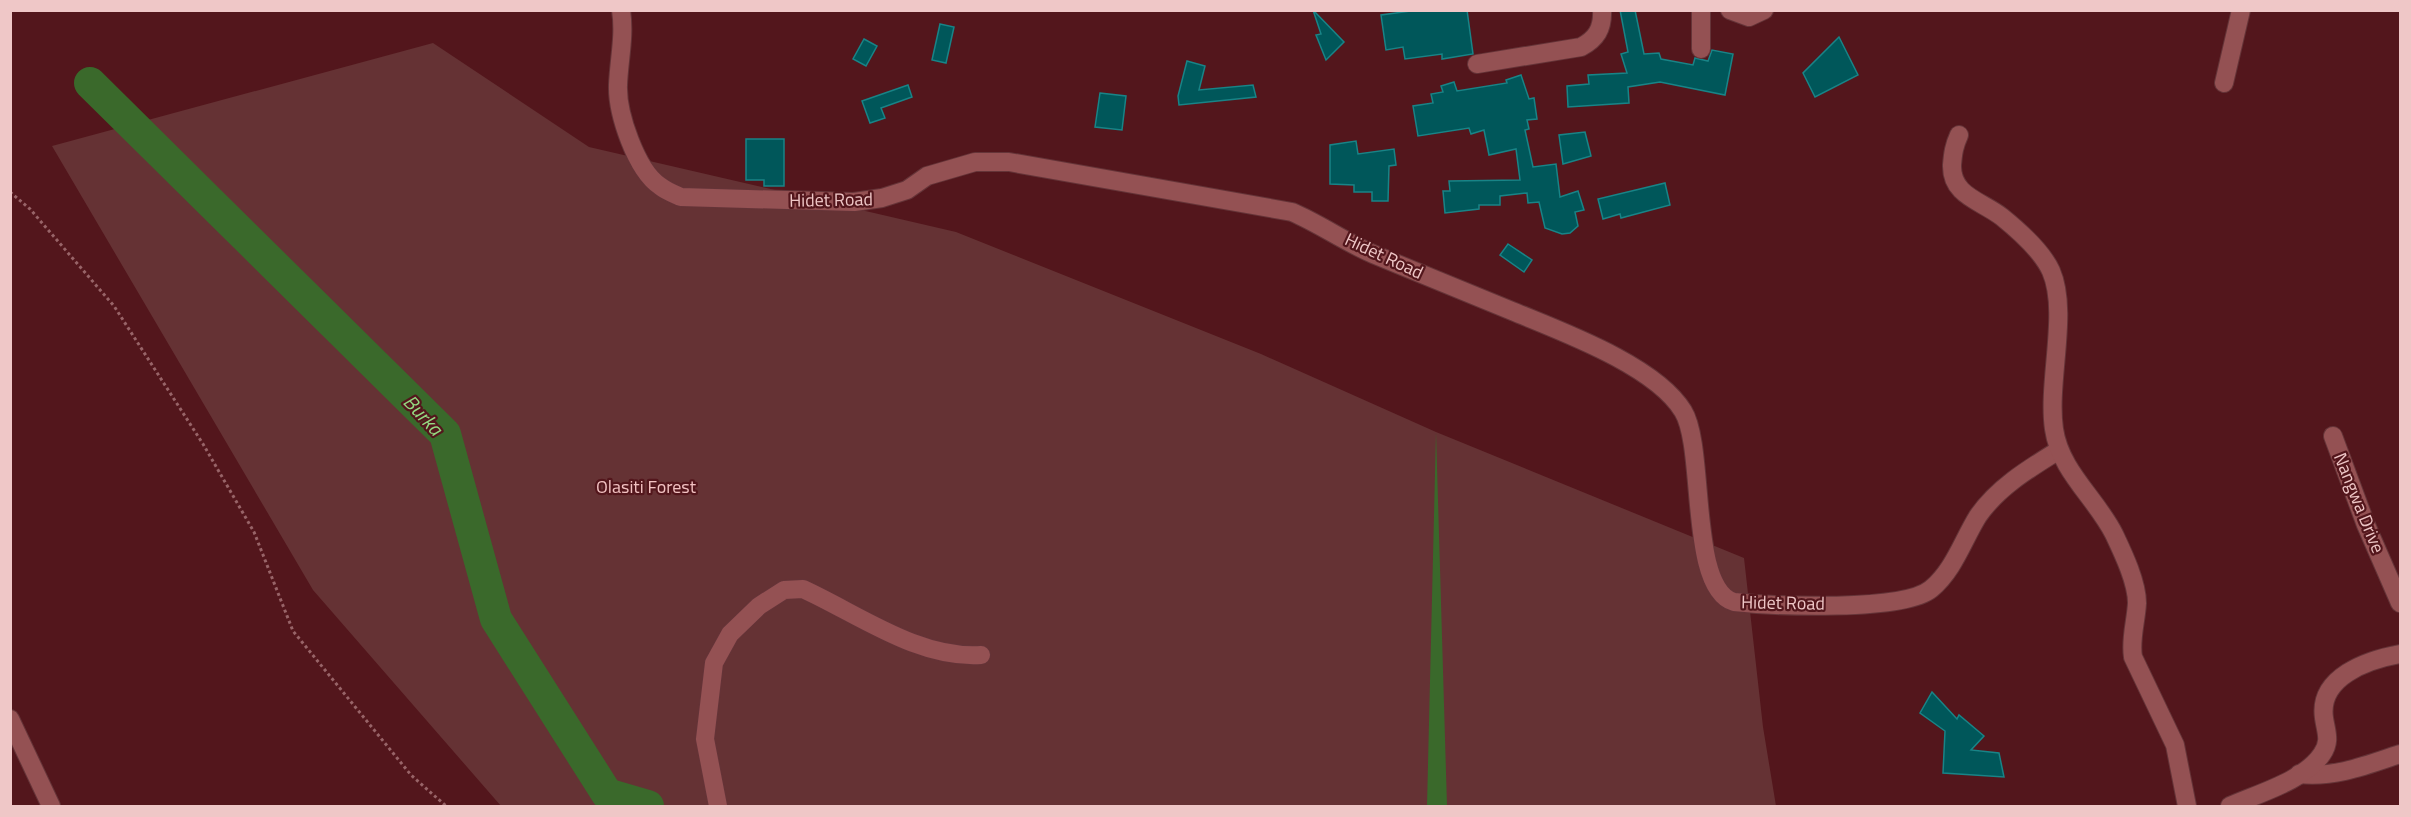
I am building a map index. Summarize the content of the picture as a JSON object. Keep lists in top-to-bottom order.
{
  "streets": {
    "street": ["Hidet Road", "Nangwa Drive"]
  },
  "water": ["Burka"],
  "parks": ["Olasiti Forest"]
}
